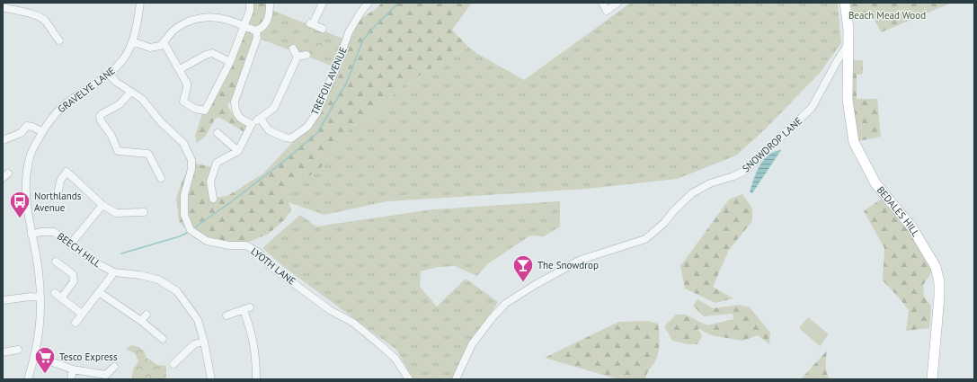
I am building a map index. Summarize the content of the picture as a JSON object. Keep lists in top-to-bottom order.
{
  "streets": {
    "main road": ["BEDALES HILL"],
    "street": [
      "TREFOIL AVENUE",
      "GRAVELYE LANE",
      "SNOWDROP LANE",
      "BEECH HILL",
      "LYOTH LANE"
    ]
  },
  "crossings": [
    ["GRAVELYE LANE", "LYOTH LANE"],
    ["SNOWDROP LANE", "BEDALES HILL"]
  ],
  "parks": ["Beach Mead Wood"],
  "places": {
    "bus stop": ["Northlands Avenue"],
    "bar": ["The Snowdrop"],
    "supermarket": ["Tesco Express"]
  }
}
